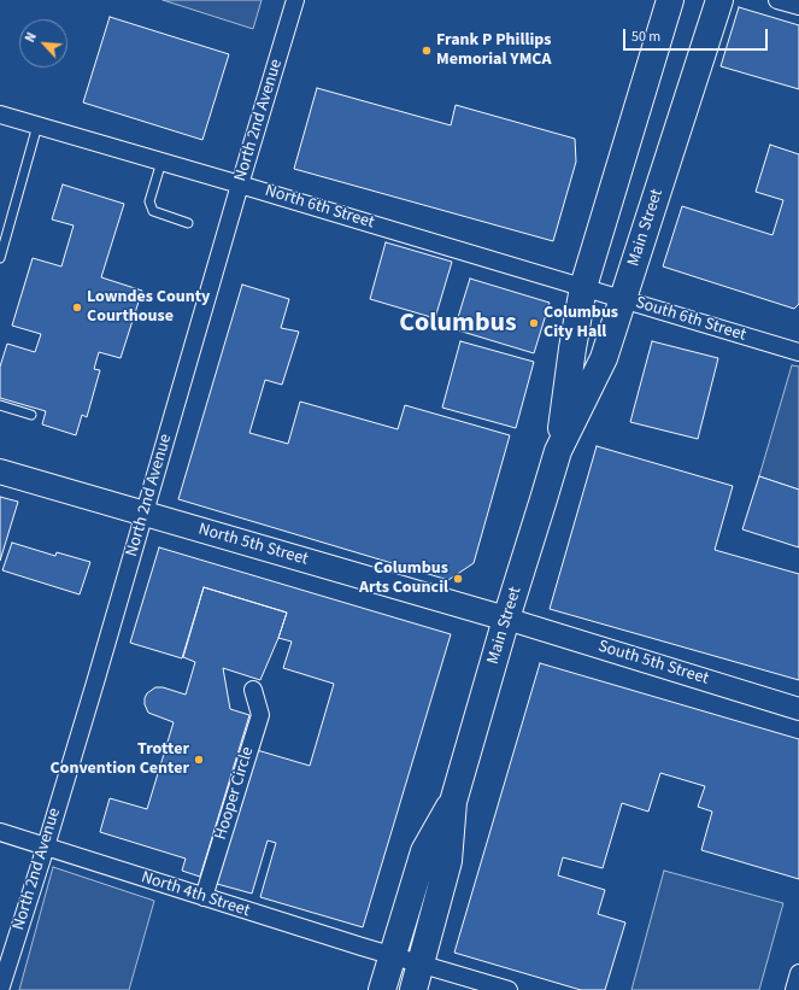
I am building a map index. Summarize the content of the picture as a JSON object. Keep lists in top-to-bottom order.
{
  "streets": {
    "main road": ["Main Street", "North 5th Street"],
    "street": [
      "North 2nd Avenue",
      "North 6th Street",
      "South 6th Street",
      "South 5th Street",
      "Hooper Circle",
      "North 4th Street"
    ]
  },
  "crossings": [
    ["North 2nd Avenue", "North 6th Street"],
    ["North 2nd Avenue", "North 5th Street"],
    ["North 2nd Avenue", "North 4th Street"],
    ["North 6th Street", "Main Street"],
    ["North 6th Street", "South 6th Street"],
    ["Main Street", "South 6th Street"],
    ["Main Street", "North 5th Street"],
    ["Main Street", "South 5th Street"],
    ["Main Street", "North 4th Street"],
    ["North 5th Street", "South 5th Street"],
    ["Hooper Circle", "North 4th Street"]
  ],
  "districts": ["Columbus"],
  "places": [
    "Frank P Phillips Memorial YMCA",
    "Lowndes County Courthouse",
    "Columbus City Hall",
    "Columbus Arts Council",
    "Trotter Convention Center"
  ],
  "scale_bar": "50 m",
  "north": "top left"
}
